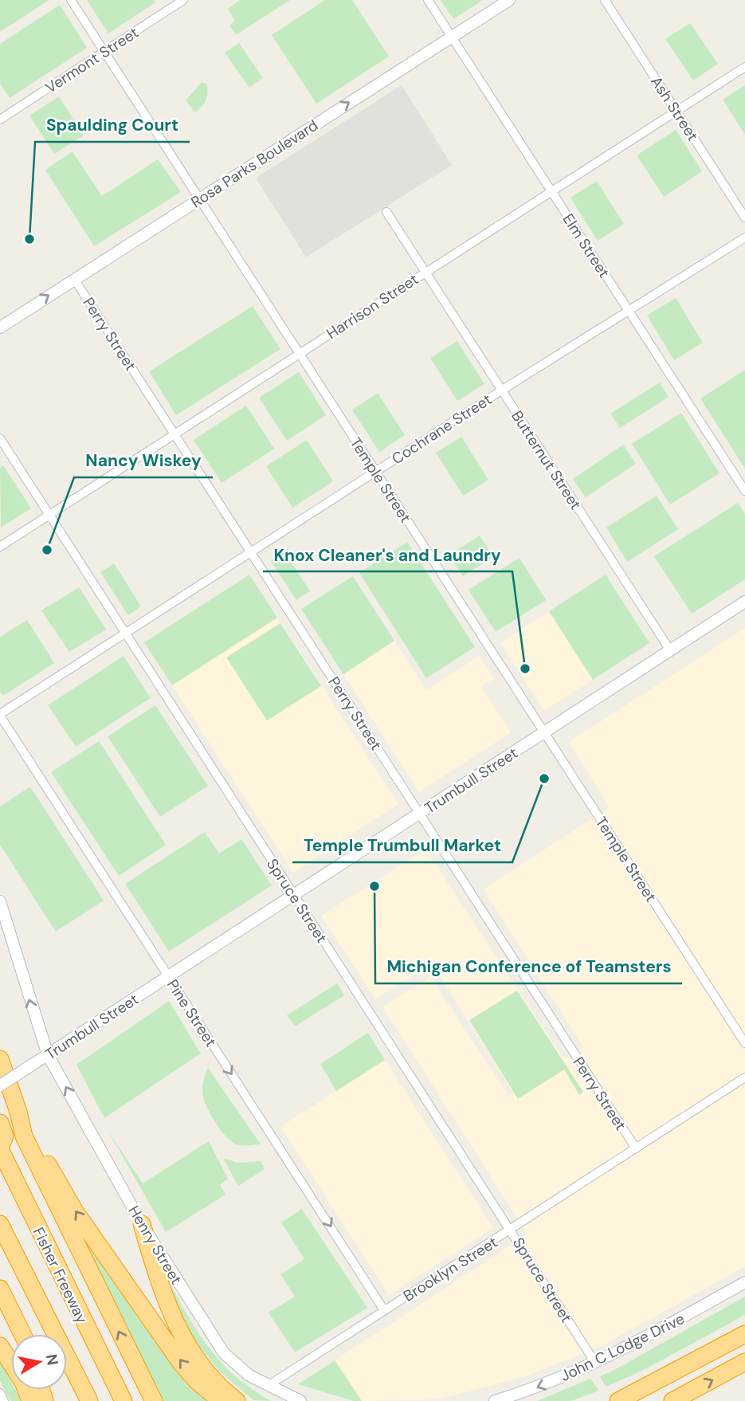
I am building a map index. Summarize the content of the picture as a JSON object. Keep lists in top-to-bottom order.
{
  "streets": {
    "highway": ["Fisher Freeway"],
    "street": [
      "Vermont Street",
      "Ash Street",
      "Rosa Parks Boulevard",
      "Elm Street",
      "Harrison Street",
      "Perry Street",
      "Cochrane Street",
      "Butternut Street",
      "Temple Street",
      "Trumbull Street",
      "Spruce Street",
      "Pine Street",
      "Henry Street",
      "Brooklyn Street",
      "John C Lodge Drive"
    ]
  },
  "crossings": [
    ["Vermont Street", "Temple Street"],
    ["Ash Street", "Harrison Street"],
    ["Rosa Parks Boulevard", "Elm Street"],
    ["Rosa Parks Boulevard", "Perry Street"],
    ["Rosa Parks Boulevard", "Temple Street"],
    ["Elm Street", "Harrison Street"],
    ["Elm Street", "Cochrane Street"],
    ["Harrison Street", "Perry Street"],
    ["Harrison Street", "Butternut Street"],
    ["Harrison Street", "Temple Street"],
    ["Harrison Street", "Spruce Street"],
    ["Perry Street", "Cochrane Street"],
    ["Perry Street", "Trumbull Street"],
    ["Perry Street", "Brooklyn Street"],
    ["Cochrane Street", "Butternut Street"],
    ["Cochrane Street", "Temple Street"],
    ["Cochrane Street", "Spruce Street"],
    ["Cochrane Street", "Pine Street"],
    ["Butternut Street", "Trumbull Street"],
    ["Temple Street", "Trumbull Street"],
    ["Trumbull Street", "Spruce Street"],
    ["Trumbull Street", "Pine Street"],
    ["Trumbull Street", "Henry Street"],
    ["Spruce Street", "Brooklyn Street"],
    ["Spruce Street", "John C Lodge Drive"],
    ["Pine Street", "Brooklyn Street"],
    ["Henry Street", "Brooklyn Street"]
  ],
  "one_way": [
    "Rosa Parks Boulevard",
    "Pine Street",
    "Henry Street",
    "John C Lodge Drive"
  ],
  "places": [
    "Spaulding Court",
    "Nancy Wiskey",
    "Knox Cleaner's and Laundry",
    "Temple Trumbull Market",
    "Michigan Conference of Teamsters"
  ],
  "north": "right"
}
